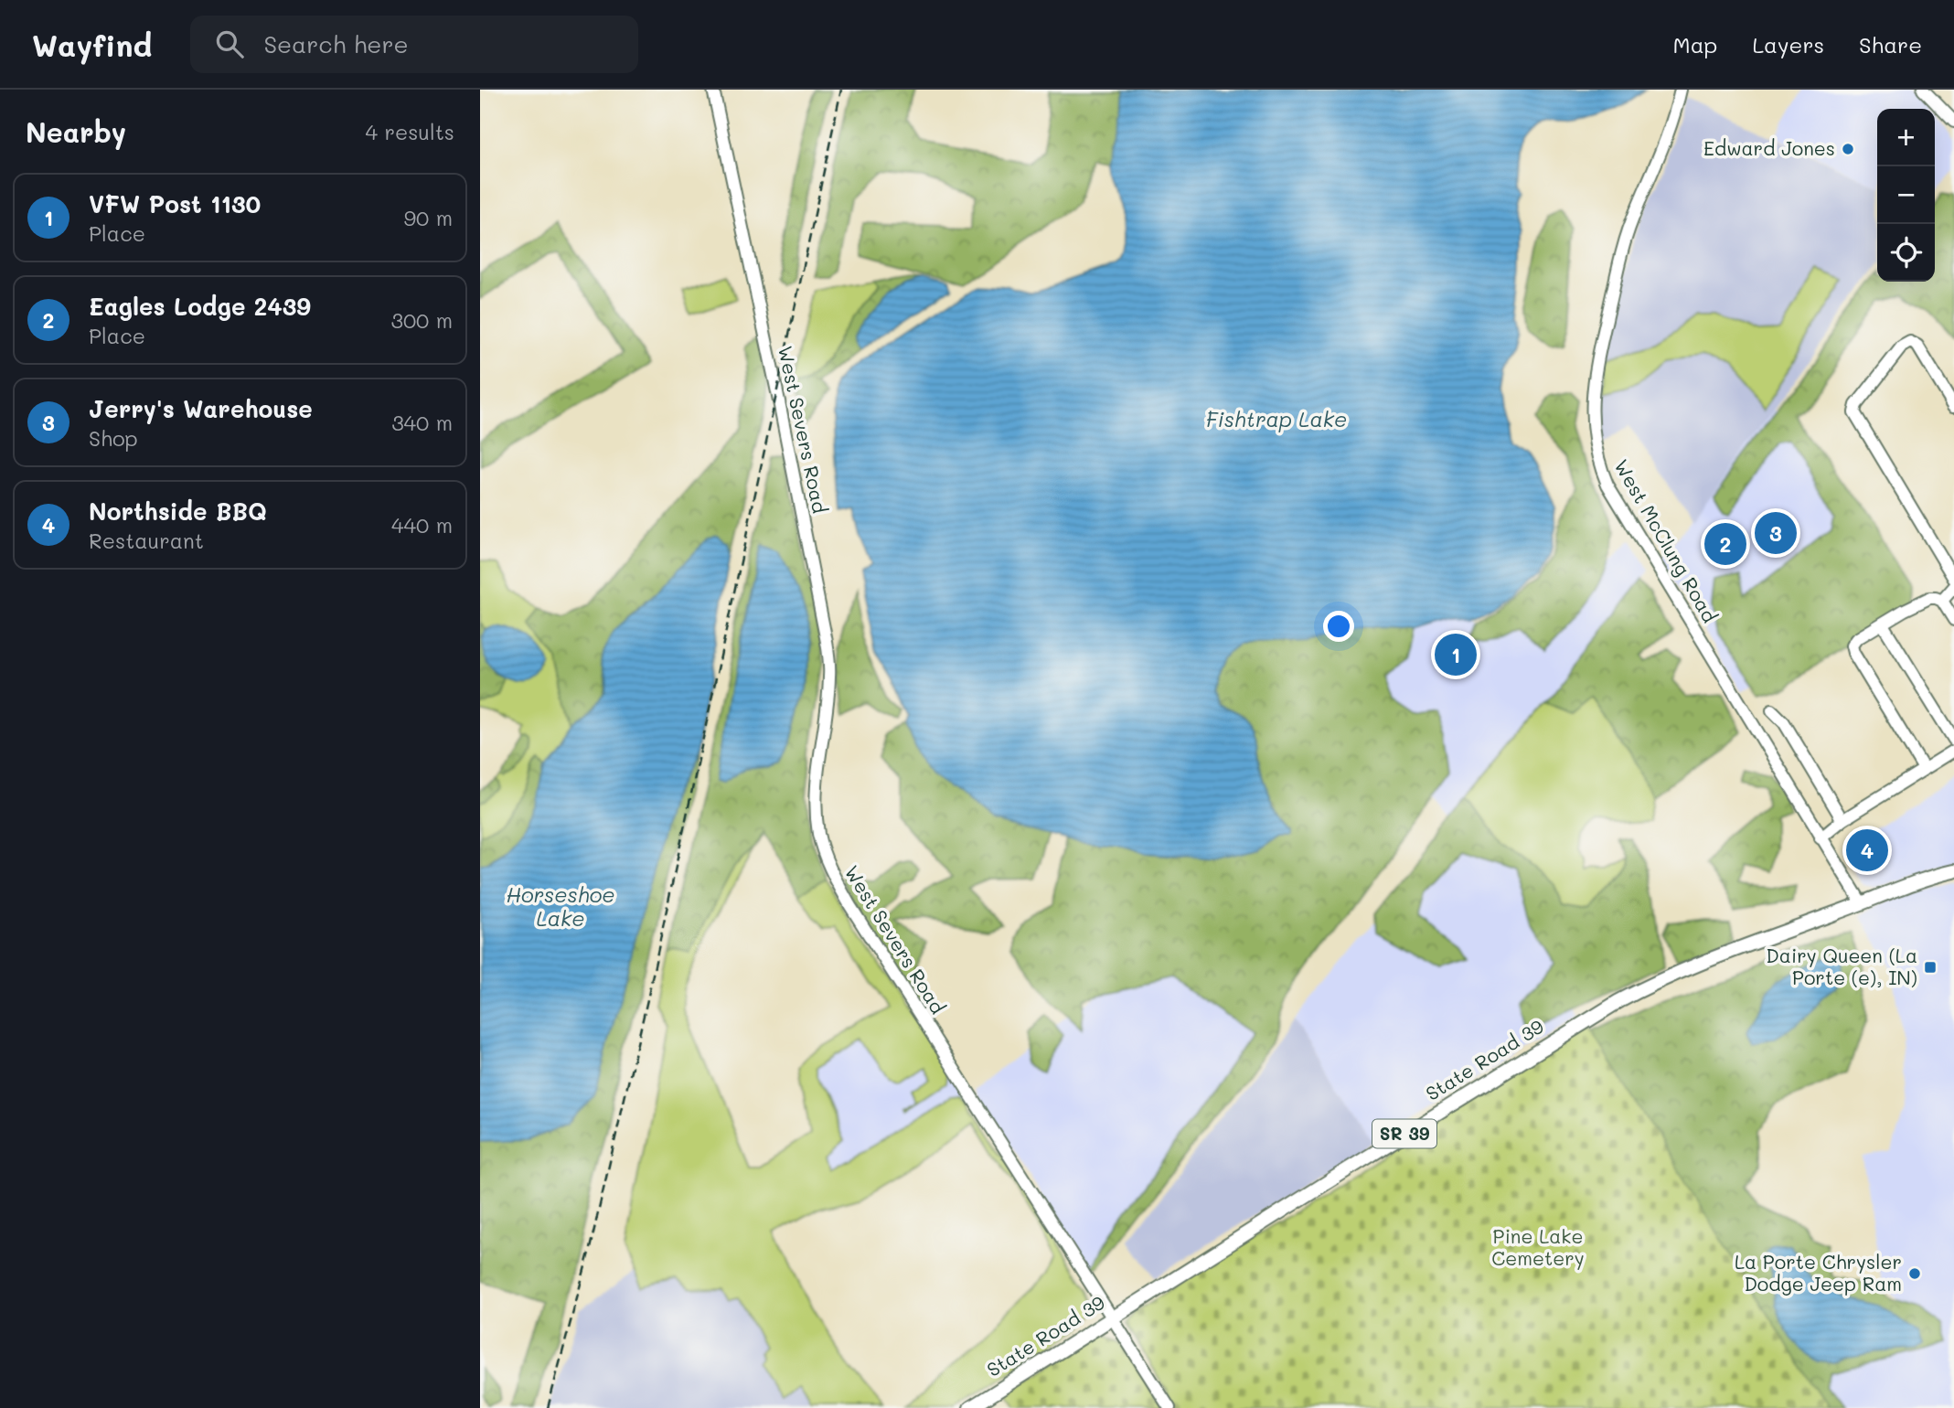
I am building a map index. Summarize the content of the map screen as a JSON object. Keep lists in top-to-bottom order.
{
  "streets": {
    "main road": ["State Road 39", "SR 39"],
    "street": ["West Severs Road", "West McClung Road"]
  },
  "crossings": [
    ["West Severs Road", "State Road 39"],
    ["West McClung Road", "State Road 39"]
  ],
  "water": ["Fishtrap Lake", "Horseshoe Lake"],
  "parks": ["Pine Lake Cemetery"],
  "places": {
    "other": ["Edward Jones", "La Porte Chrysler Dodge Jeep Ram"],
    "transit": ["Dairy Queen (La Porte (e), IN)"]
  },
  "page": {
    "header": "Wayfind",
    "search": "Search here",
    "nav": ["Map", "Layers", "Share"],
    "heading": ["Nearby", "4 results"],
    "map_buttons": ["+", "−"],
    "list": [
      {
        "mark": "1",
        "name": "VFW Post 1130",
        "note": "Place",
        "value": "90 m"
      },
      {
        "mark": "2",
        "name": "Eagles Lodge 2439",
        "note": "Place",
        "value": "300 m"
      },
      {
        "mark": "3",
        "name": "Jerry's Warehouse",
        "note": "Shop",
        "value": "340 m"
      },
      {
        "mark": "4",
        "name": "Northside BBQ",
        "note": "Restaurant",
        "value": "440 m"
      }
    ],
    "pins": [
      "3",
      "2",
      "1",
      "4"
    ]
  }
}
